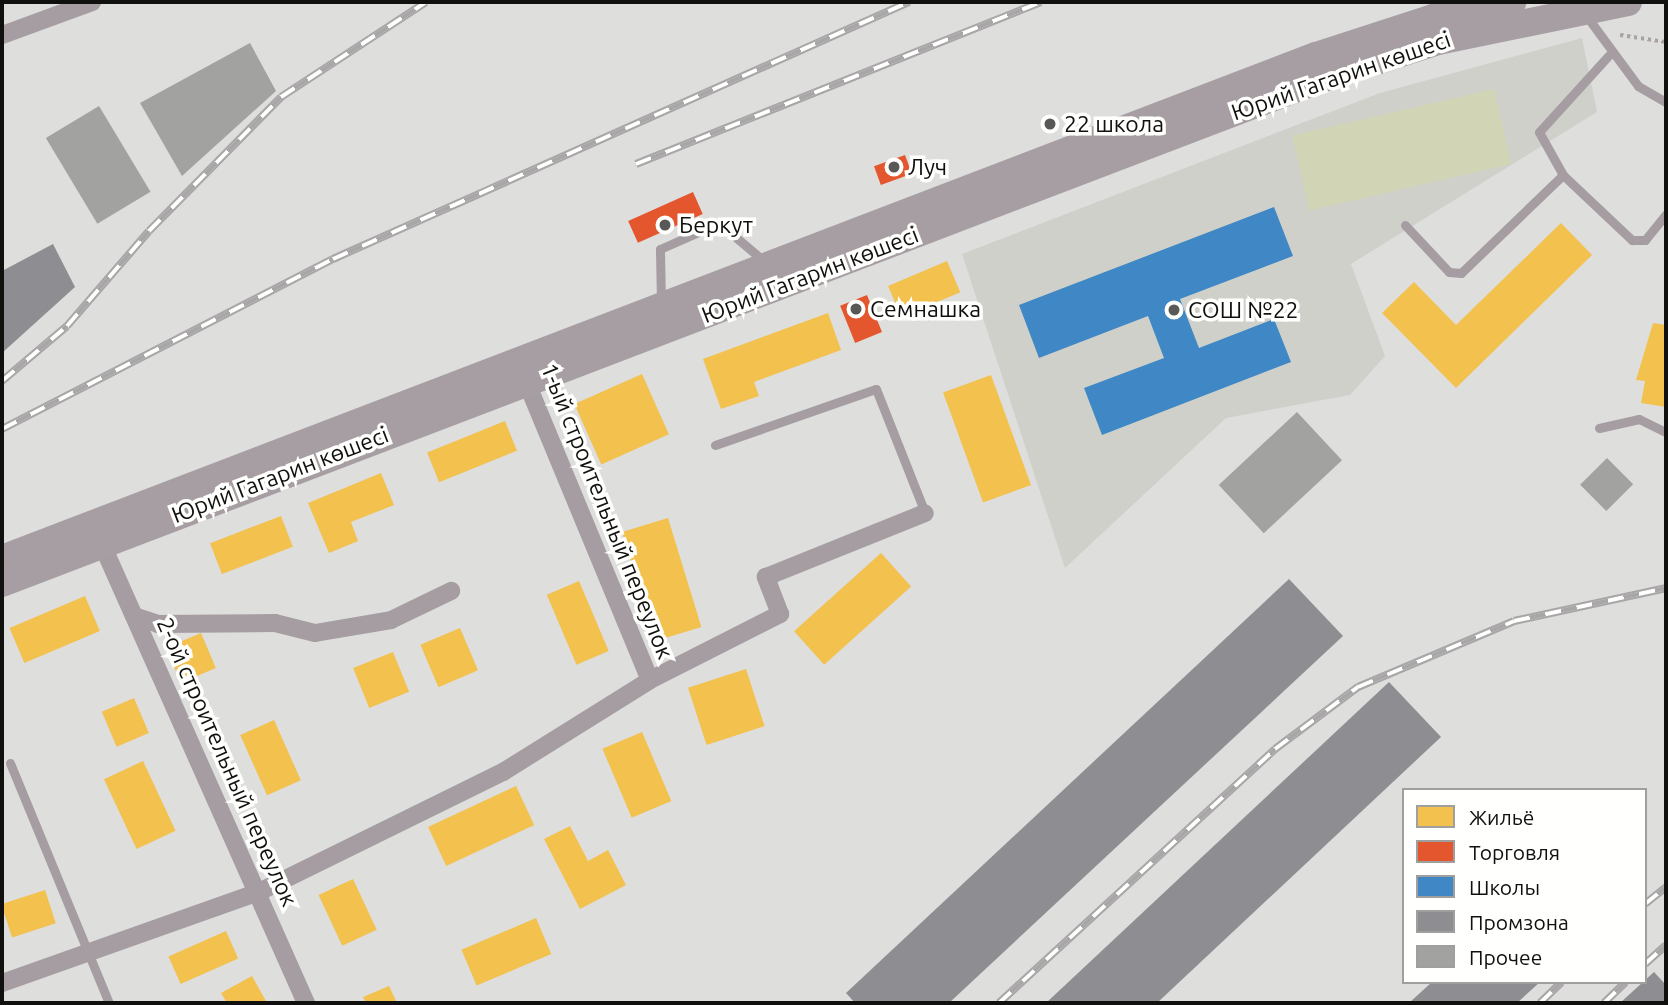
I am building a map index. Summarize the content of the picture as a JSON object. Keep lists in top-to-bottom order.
{
  "streets": {
    "main road": ["Юрий Гагарин көшесі"],
    "street": ["1-ый строительный переулок", "2-ой строительный переулок"]
  },
  "crossings": [
    ["Юрий Гагарин көшесі", "1-ый строительный переулок"],
    ["Юрий Гагарин көшесі", "2-ой строительный переулок"],
    ["1-ый строительный переулок", "2-ой строительный переулок"]
  ],
  "places": [
    "22 школа",
    "Луч",
    "Беркут",
    "Семнашка",
    "СОШ №22"
  ],
  "legend": [
    "Жильё",
    "Торговля",
    "Школы",
    "Промзона",
    "Прочее"
  ]
}
